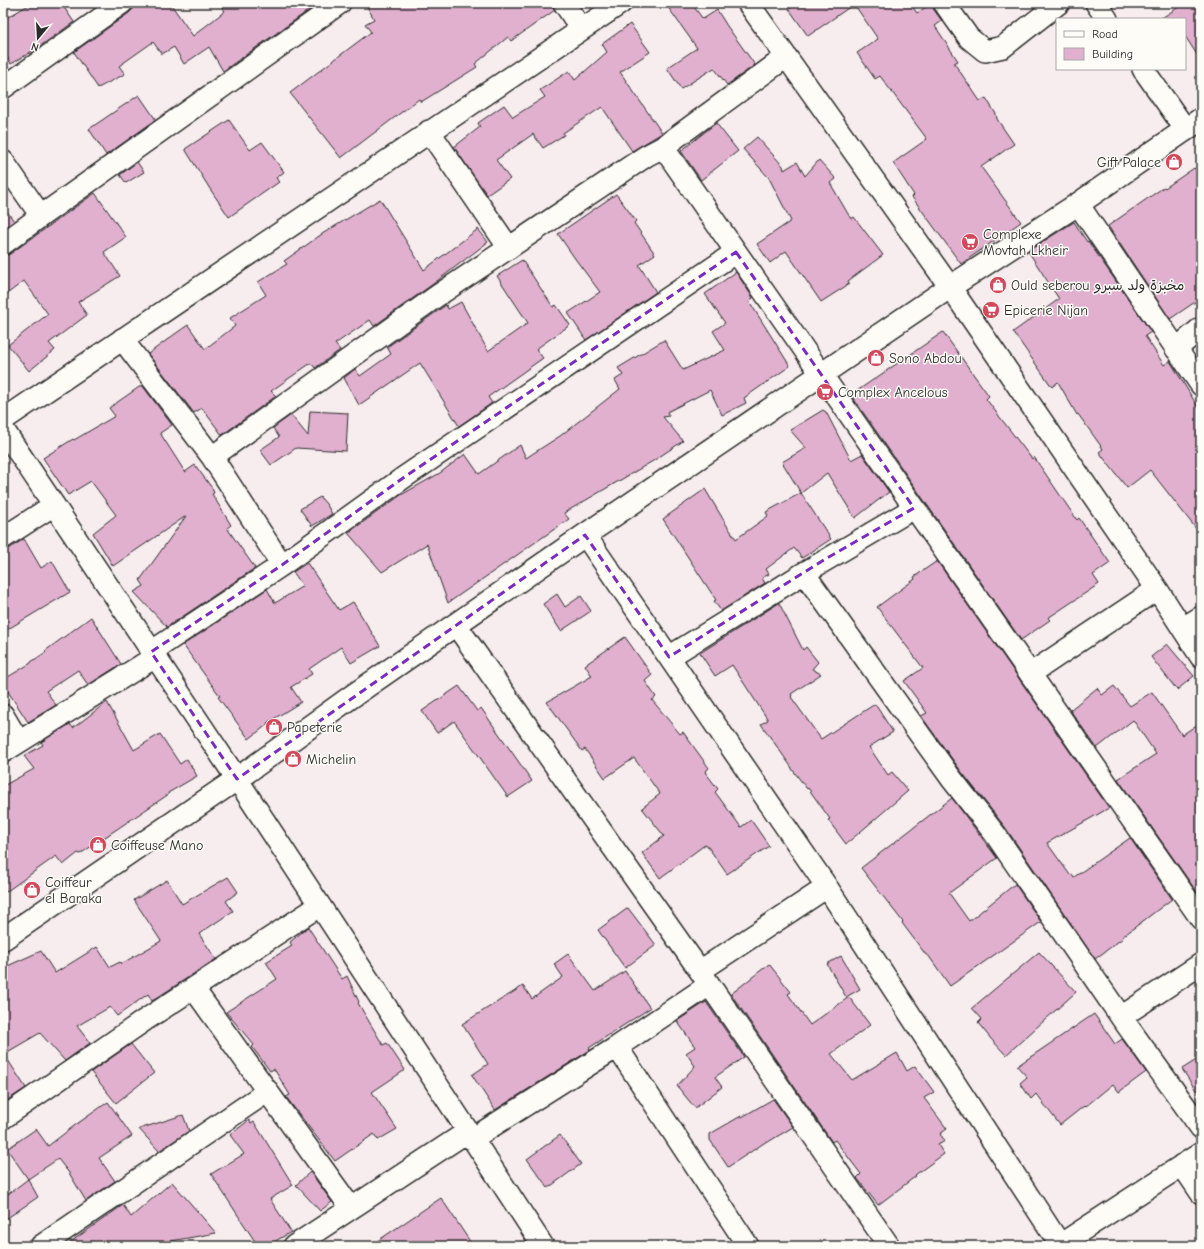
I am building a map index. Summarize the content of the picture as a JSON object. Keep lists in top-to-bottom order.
{
  "places": {
    "shop": [
      "Gift Palace",
      "Ould seberou مخبزة ولد سبرو",
      "Sono Abdou",
      "Papeterie",
      "Michelin",
      "Coiffeuse Mano",
      "Coiffeur el Baraka"
    ],
    "supermarket": ["Complexe Movtah Lkheir", "Epicerie Nijan", "Complex Ancelous"]
  },
  "legend": ["Road", "Building"],
  "north": "bottom"
}
